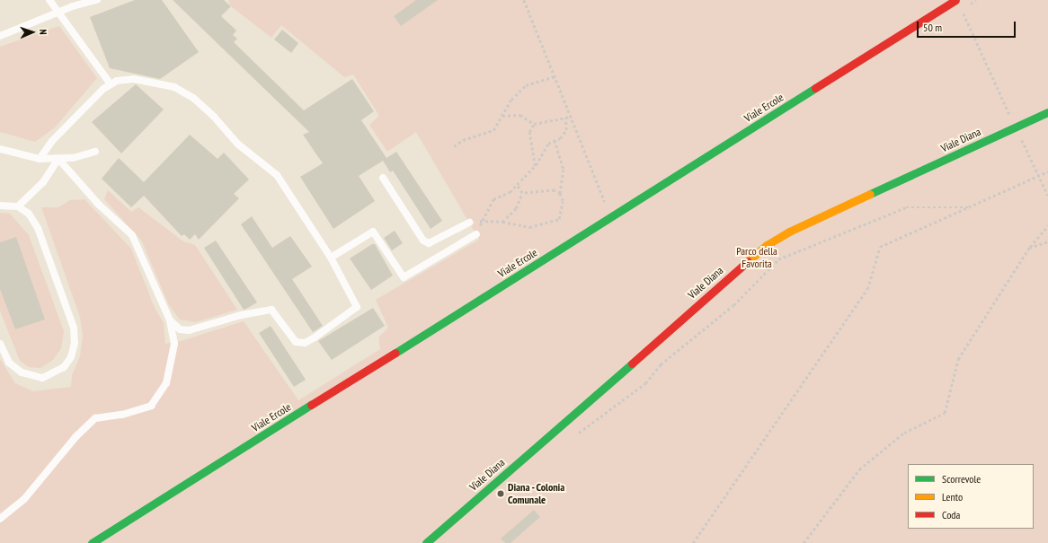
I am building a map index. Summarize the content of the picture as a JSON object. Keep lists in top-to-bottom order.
{
  "streets": {
    "street": ["Viale Ercole", "Viale Diana"]
  },
  "parks": ["Parco della Favorita"],
  "places": ["Diana - Colonia Comunale"],
  "legend": ["Scorrevole", "Lento", "Coda"],
  "scale_bar": "50 m",
  "north": "right"
}
